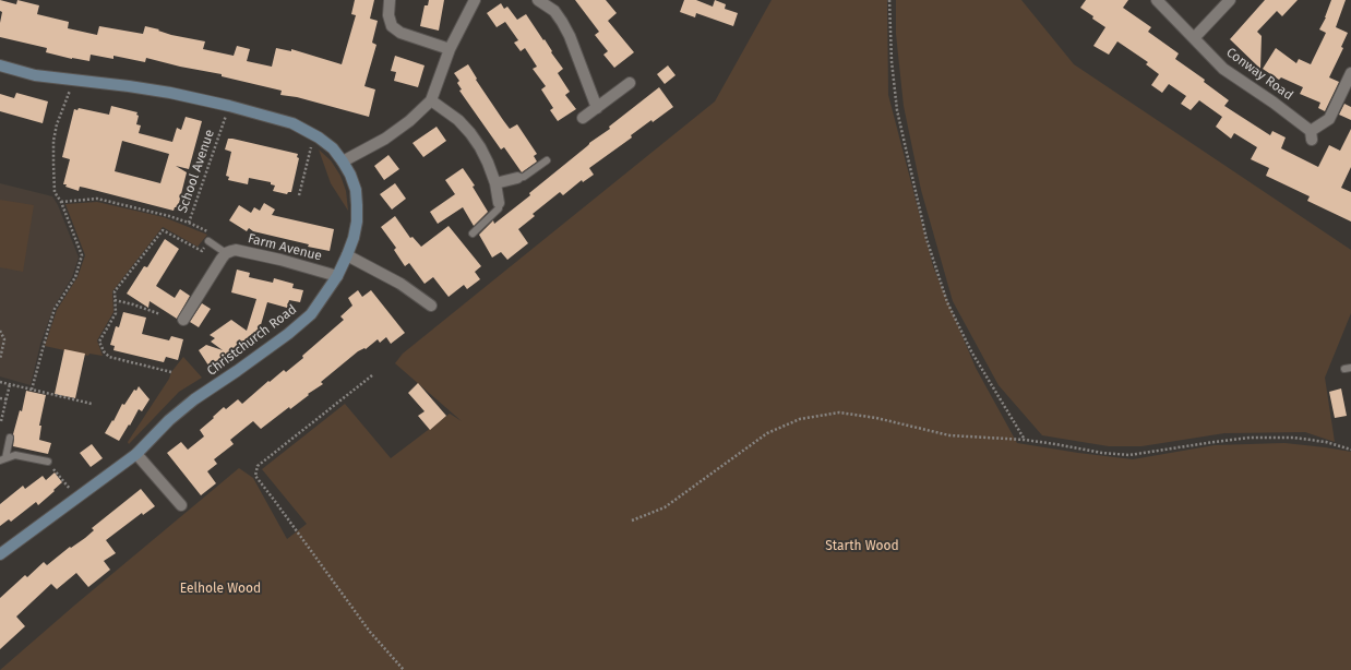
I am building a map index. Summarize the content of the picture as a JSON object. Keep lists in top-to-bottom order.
{
  "streets": {
    "street": ["Conway Road", "Farm Avenue", "Christchurch Road"],
    "path": ["School Avenue"]
  },
  "crossings": [
    ["School Avenue", "Christchurch Road"],
    ["Farm Avenue", "Christchurch Road"]
  ],
  "parks": ["Starth Wood", "Eelhole Wood"]
}
